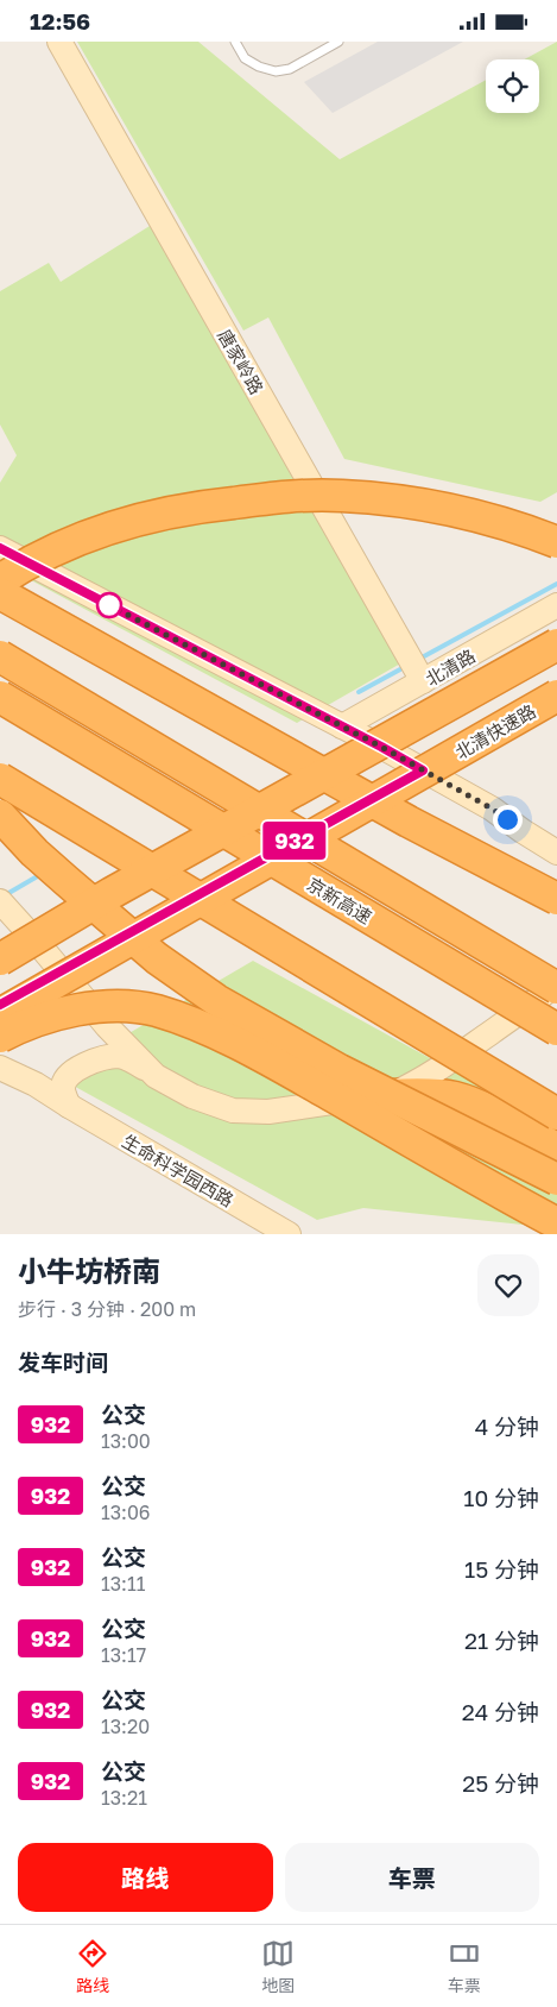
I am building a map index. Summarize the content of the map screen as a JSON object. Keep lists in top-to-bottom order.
{
  "streets": {
    "highway": ["北清快速路", "京新高速"],
    "street": ["唐家岭路", "北清路", "生命科学园西路"]
  },
  "crossings": [
    ["唐家岭路", "北清路"]
  ],
  "lines": ["bus line 932"],
  "page": {
    "status": "12:56",
    "on_map": "932",
    "heading": [
      ["小牛坊桥南", "步行 · 3 分钟 · 200 m"],
      "发车时间"
    ],
    "list": [
      {
        "mark": "932",
        "name": "公交",
        "note": "13:00",
        "value": "4 分钟"
      },
      {
        "mark": "932",
        "name": "公交",
        "note": "13:06",
        "value": "10 分钟"
      },
      {
        "mark": "932",
        "name": "公交",
        "note": "13:11",
        "value": "15 分钟"
      },
      {
        "mark": "932",
        "name": "公交",
        "note": "13:17",
        "value": "21 分钟"
      },
      {
        "mark": "932",
        "name": "公交",
        "note": "13:20",
        "value": "24 分钟"
      },
      {
        "mark": "932",
        "name": "公交",
        "note": "13:21",
        "value": "25 分钟"
      }
    ],
    "buttons": ["路线", "车票"],
    "tabs": ["路线", "地图", "车票"]
  }
}
